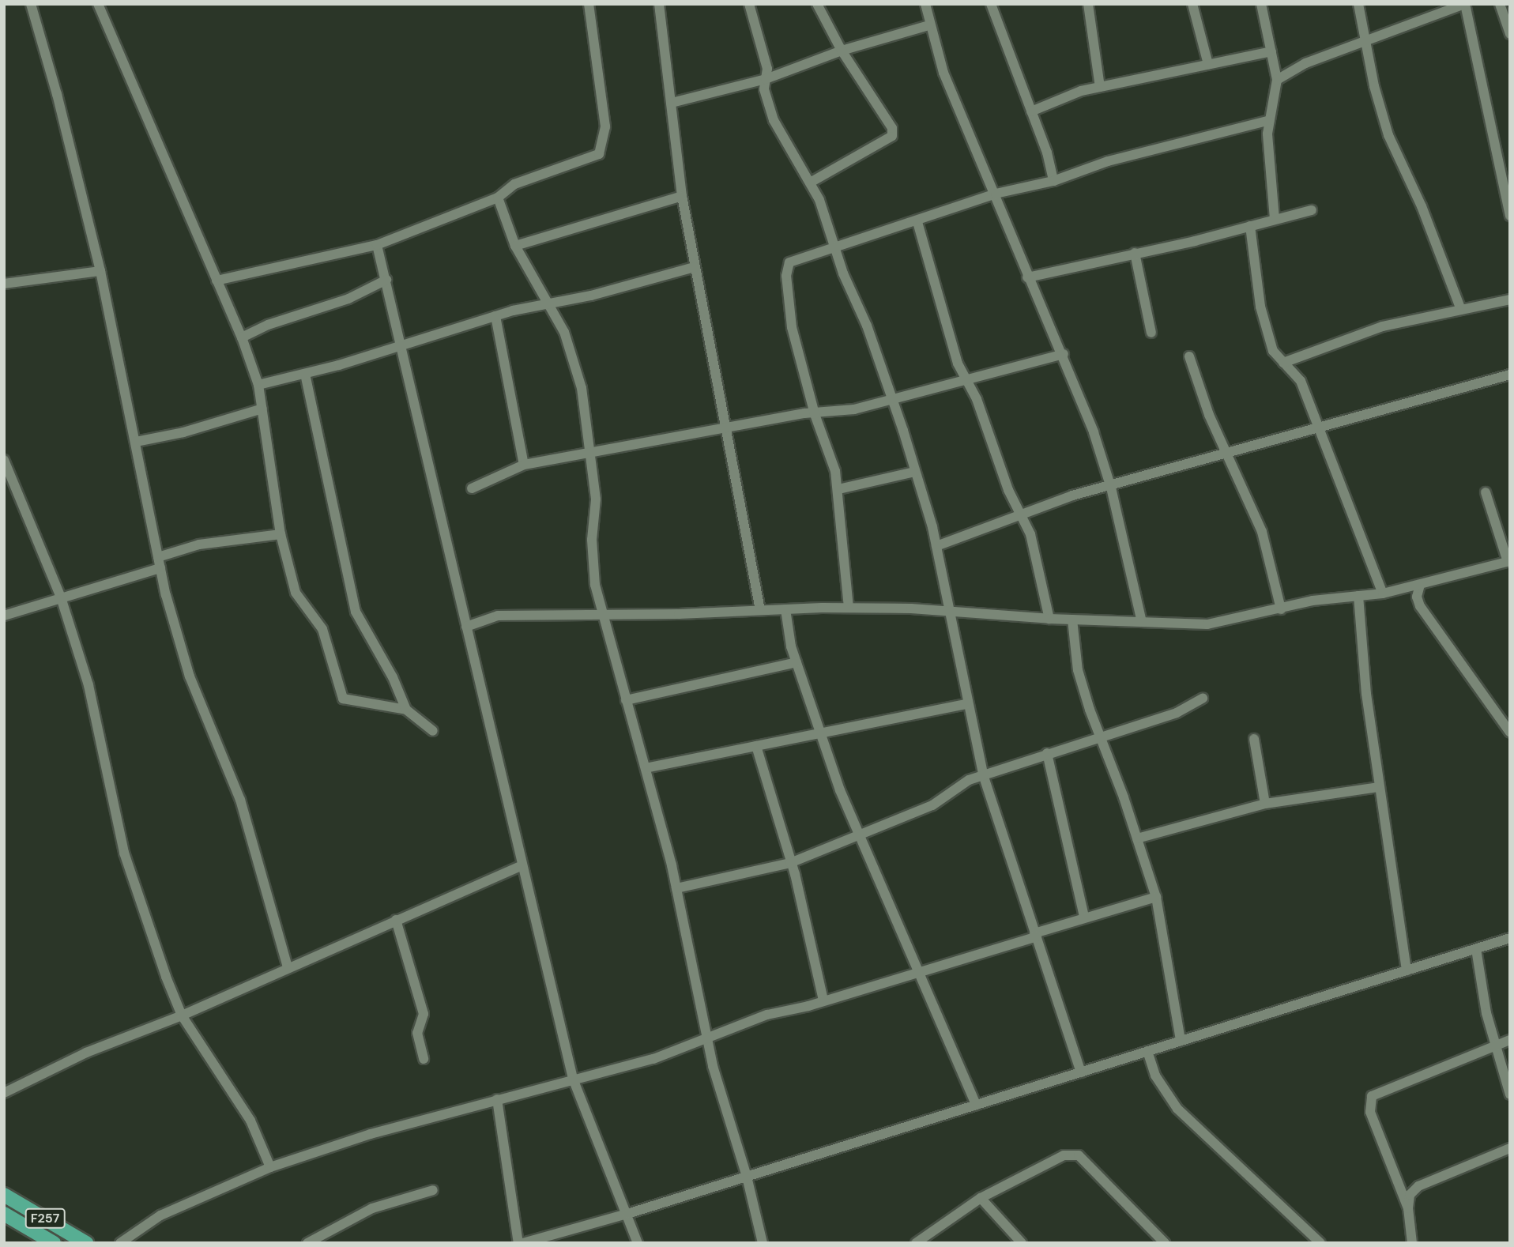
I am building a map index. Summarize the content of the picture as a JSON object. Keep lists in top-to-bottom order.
{
  "streets": {
    "main road": ["F257"]
  }
}
